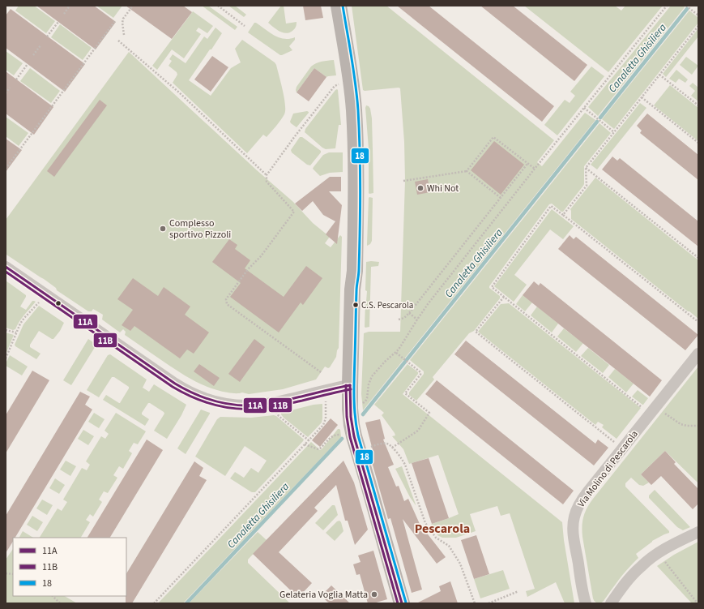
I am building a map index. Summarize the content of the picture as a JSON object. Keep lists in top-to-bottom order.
{
  "streets": {
    "street": ["Via Molino di Pescarola"]
  },
  "districts": ["Pescarola"],
  "water": ["Canaletta Ghisiliera"],
  "places": [
    "Whi Not",
    "Complesso sportivo Pizzoli",
    "C.S. Pescarola",
    "Gelateria Voglia Matta"
  ],
  "lines": ["transit line 18", "transit line 11A", "transit line 11B"],
  "legend": ["11A", "11B", "18"]
}
